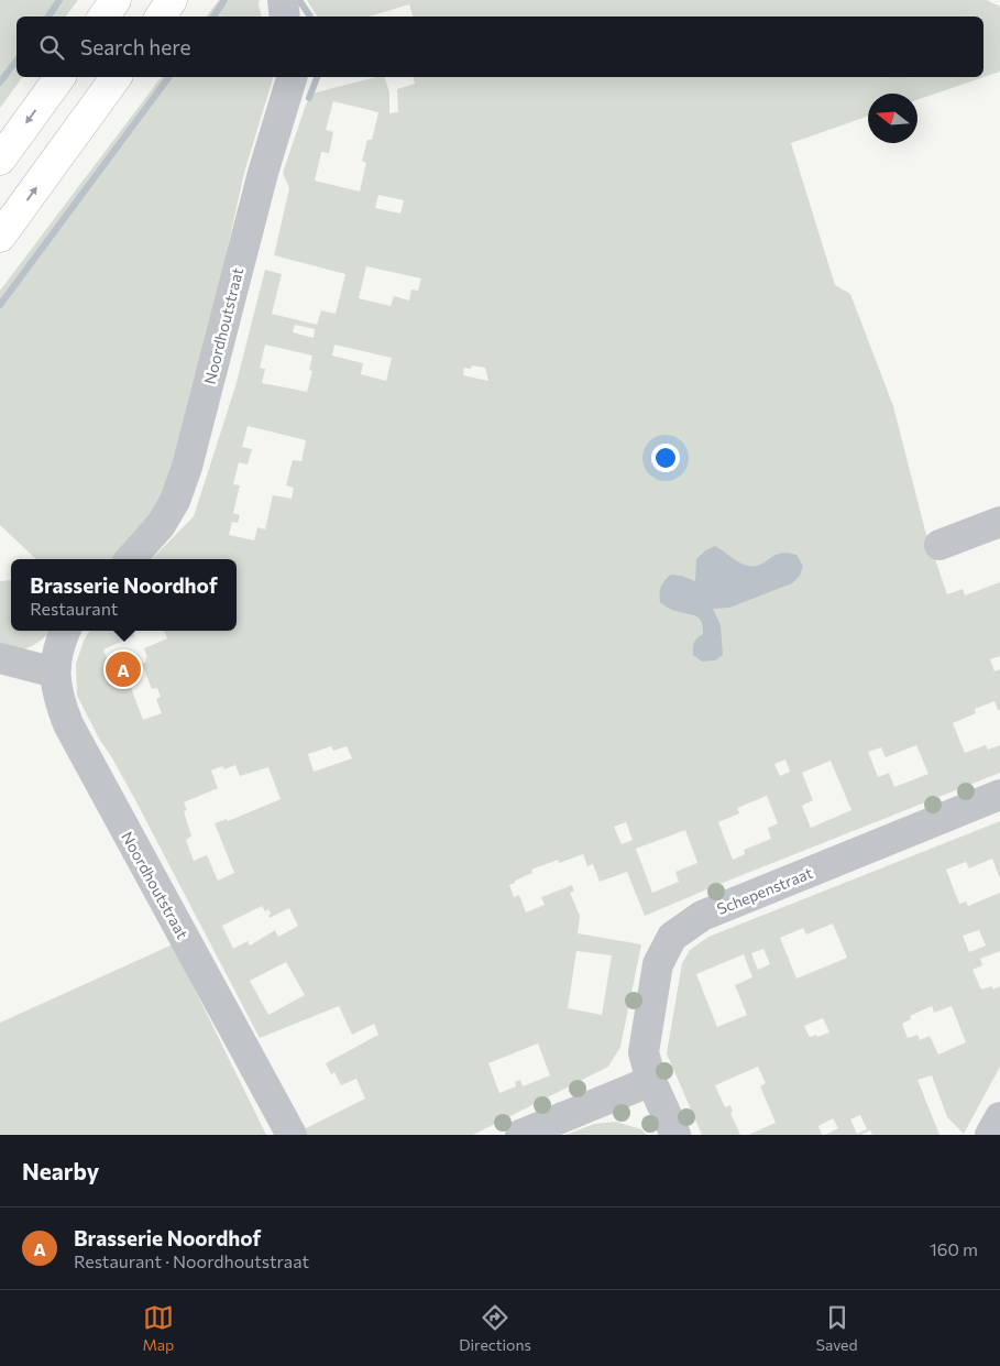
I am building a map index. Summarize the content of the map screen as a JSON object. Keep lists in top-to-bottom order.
{
  "streets": {
    "street": ["Noordhoutstraat", "Schepenstraat"]
  },
  "north": "left",
  "page": {
    "search": "Search here",
    "popup": ["Brasserie Noordhof", "Restaurant"],
    "pins": "A",
    "heading": "Nearby",
    "list": [
      {
        "mark": "A",
        "name": "Brasserie Noordhof",
        "note": "Restaurant · Noordhoutstraat",
        "value": "160 m"
      }
    ],
    "nav": ["Map", "Directions", "Saved"]
  }
}
